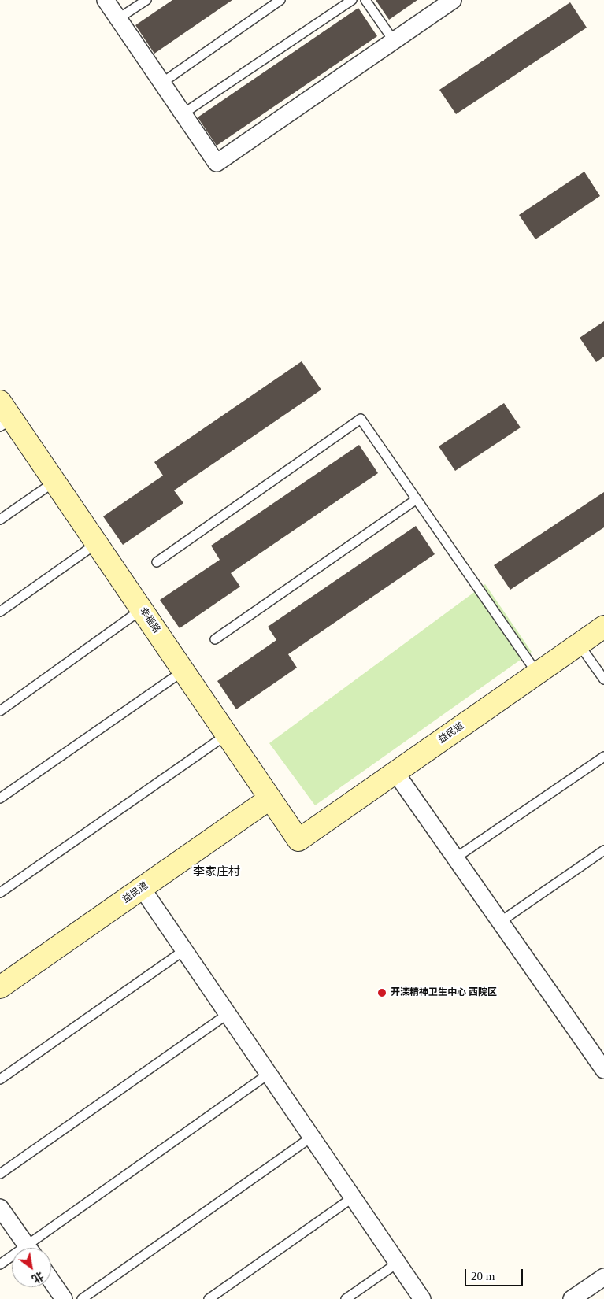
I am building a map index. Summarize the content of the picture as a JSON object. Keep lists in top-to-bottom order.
{
  "streets": {
    "street": ["幸福路", "益民道"]
  },
  "crossings": [
    ["幸福路", "益民道"]
  ],
  "districts": ["李家庄村"],
  "places": ["开滦精神卫生中心 西院区"],
  "scale_bar": "20 m",
  "north": "bottom right"
}
